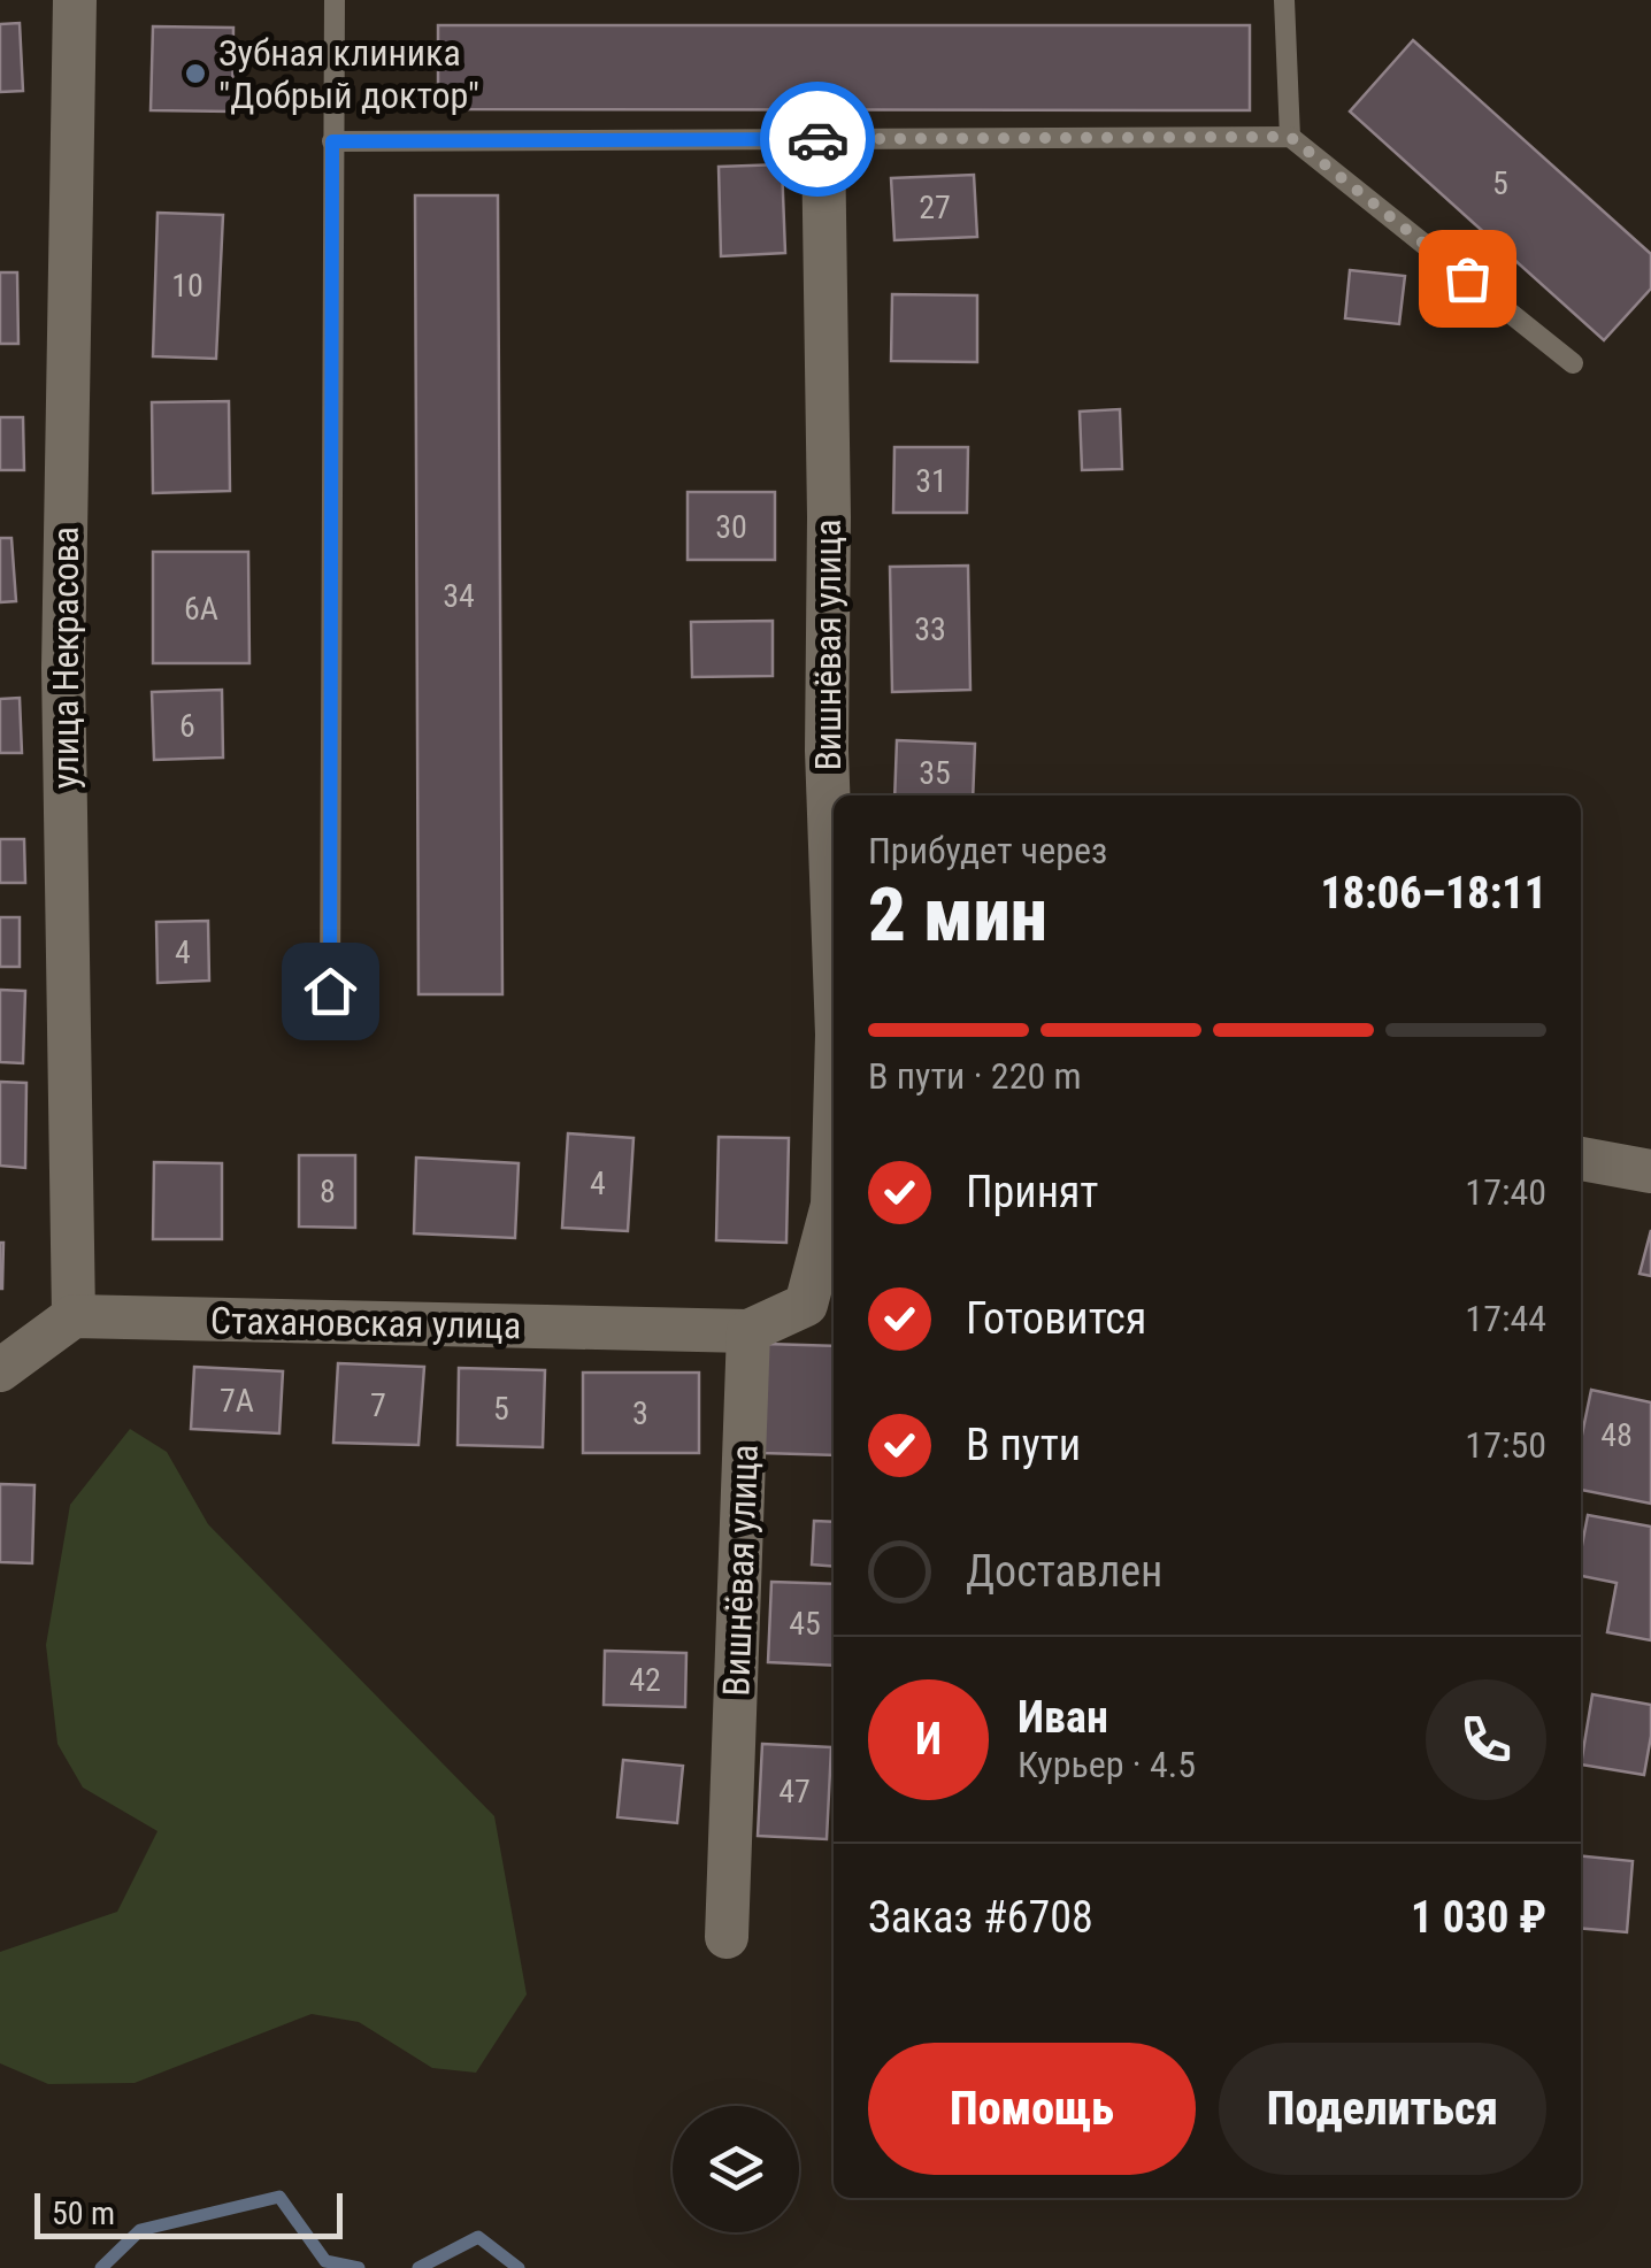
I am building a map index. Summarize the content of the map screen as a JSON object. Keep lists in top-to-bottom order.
{
  "streets": {
    "street": ["Вишнёвая улица", "улица Некрасова", "Стахановская улица"]
  },
  "crossings": [
    ["Вишнёвая улица", "Стахановская улица"],
    ["улица Некрасова", "Стахановская улица"]
  ],
  "places": ["Зубная клиника \"Добрый доктор\""],
  "house_numbers": [
    "5",
    "27",
    "10",
    "31",
    "30",
    "34",
    "6А",
    "33",
    "6",
    "35",
    "4",
    "4",
    "8",
    "7А",
    "7",
    "5",
    "3",
    "48",
    "45",
    "42",
    "47"
  ],
  "scale_bar": "50 m",
  "page": {
    "heading": ["2 мин", "Прибудет через", "18:06–18:11"],
    "panel": [
      "Иван",
      "Курьер · 4.5",
      "Заказ #6708",
      "1 030 ₽"
    ],
    "bar": "В пути · 220 m",
    "list": [
      ["Принят", "17:40"],
      ["Готовится", "17:44"],
      ["В пути", "17:50"],
      "Доставлен"
    ],
    "round": "И",
    "buttons": ["Помощь", "Поделиться"],
    "scale": "50 m"
  }
}
